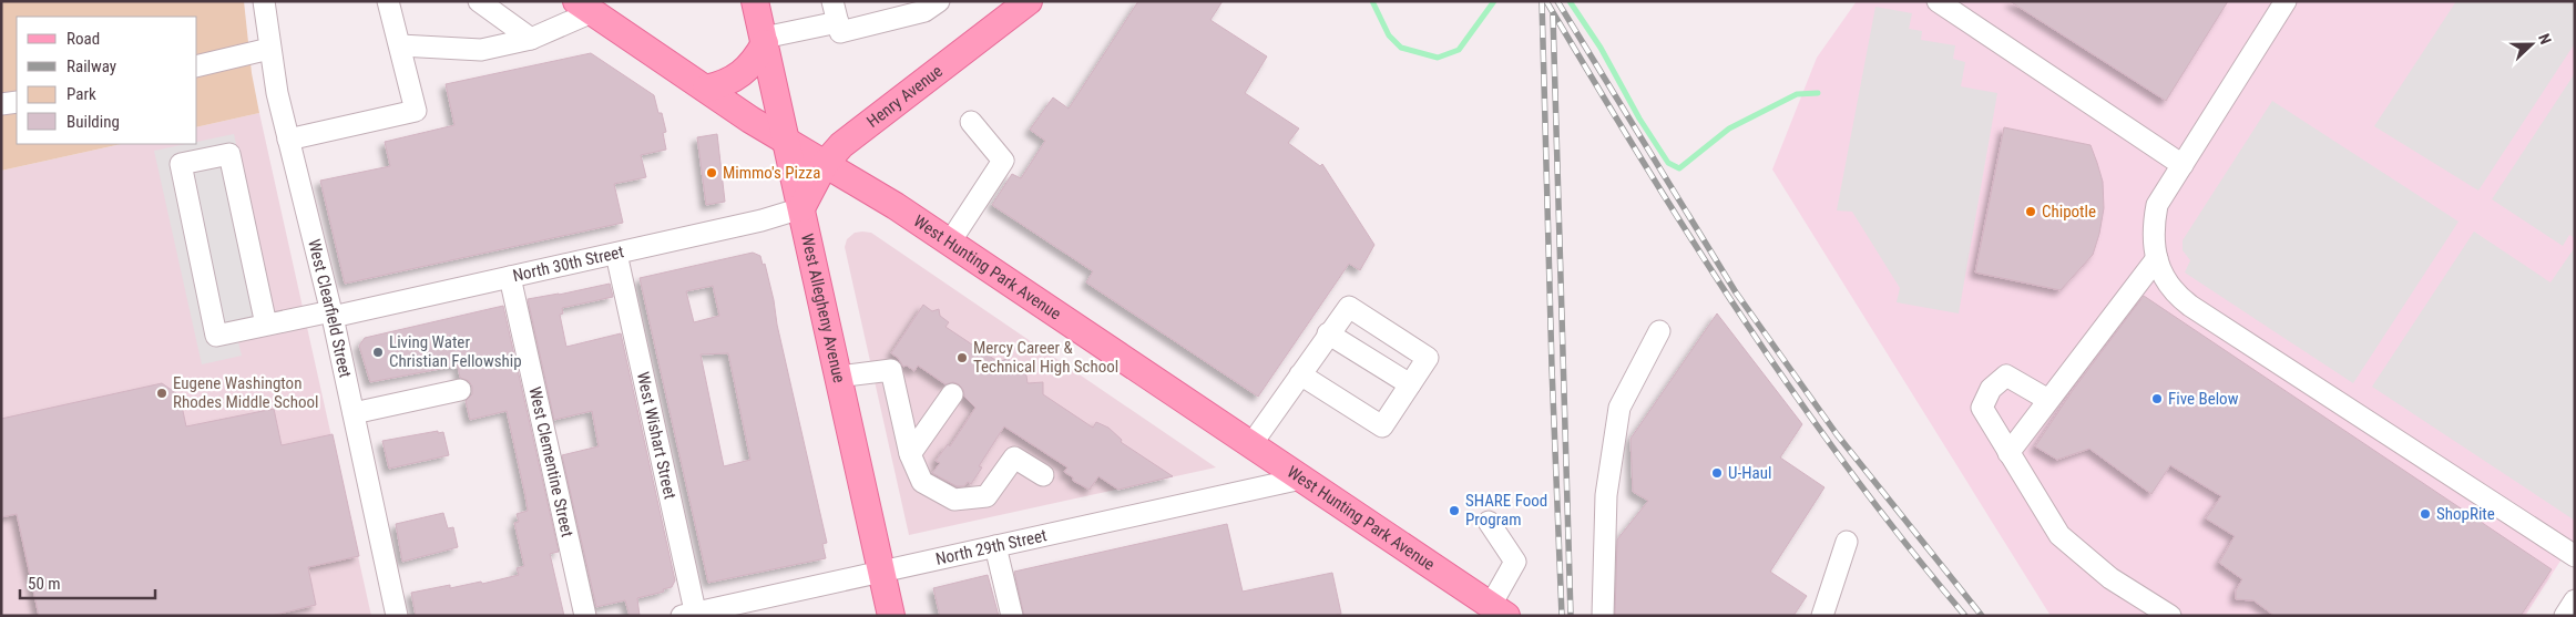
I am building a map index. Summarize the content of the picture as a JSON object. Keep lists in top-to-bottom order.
{
  "streets": {
    "main road": ["Henry Avenue", "West Hunting Park Avenue", "West Allegheny Avenue"],
    "street": [
      "North 30th Street",
      "West Clearfield Street",
      "West Wishart Street",
      "West Clementine Street",
      "North 29th Street"
    ]
  },
  "crossings": [
    ["Henry Avenue", "North 30th Street"],
    ["Henry Avenue", "West Hunting Park Avenue"],
    ["Henry Avenue", "West Allegheny Avenue"],
    ["North 30th Street", "West Allegheny Avenue"],
    ["North 30th Street", "West Clearfield Street"],
    ["North 30th Street", "West Wishart Street"],
    ["North 30th Street", "West Clementine Street"],
    ["West Hunting Park Avenue", "West Allegheny Avenue"],
    ["West Hunting Park Avenue", "North 29th Street"],
    ["West Allegheny Avenue", "North 29th Street"],
    ["West Wishart Street", "North 29th Street"]
  ],
  "places": [
    "Mimmo's Pizza",
    "Chipotle",
    "Living Water Christian Fellowship",
    "Mercy Career & Technical High School",
    "Eugene Washington Rhodes Middle School",
    "Five Below",
    "U-Haul",
    "SHARE Food Program",
    "ShopRite"
  ],
  "legend": [
    "Road",
    "Railway",
    "Park",
    "Building"
  ],
  "scale_bar": "50 m",
  "north": "right"
}
